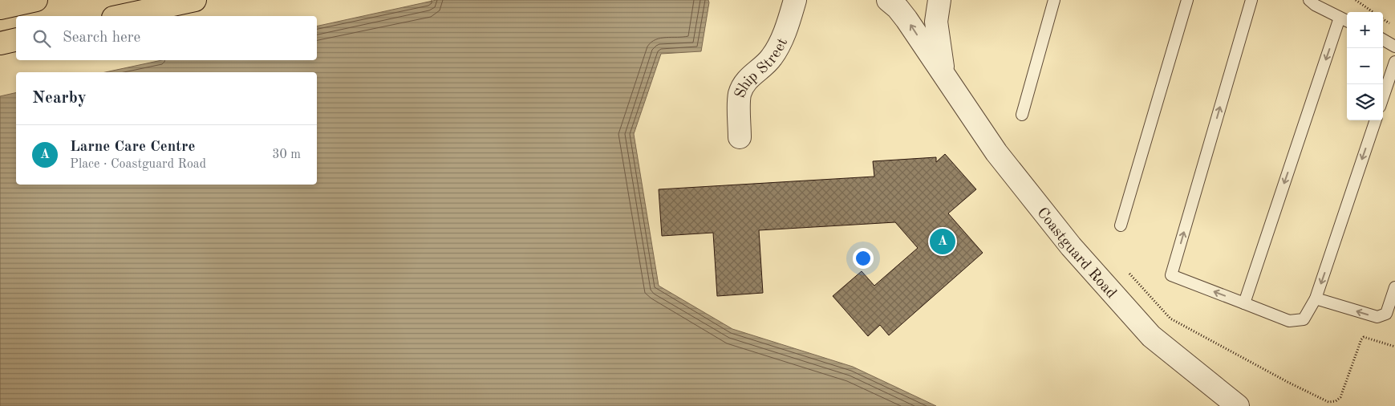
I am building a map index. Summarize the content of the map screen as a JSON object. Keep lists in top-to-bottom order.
{
  "streets": {
    "street": ["Ship Street", "Coastguard Road"]
  },
  "page": {
    "map_buttons": ["+", "−"],
    "search": "Search here",
    "heading": "Nearby",
    "list": [
      {
        "mark": "A",
        "name": "Larne Care Centre",
        "note": "Place · Coastguard Road",
        "value": "30 m"
      }
    ],
    "pins": "A"
  }
}
